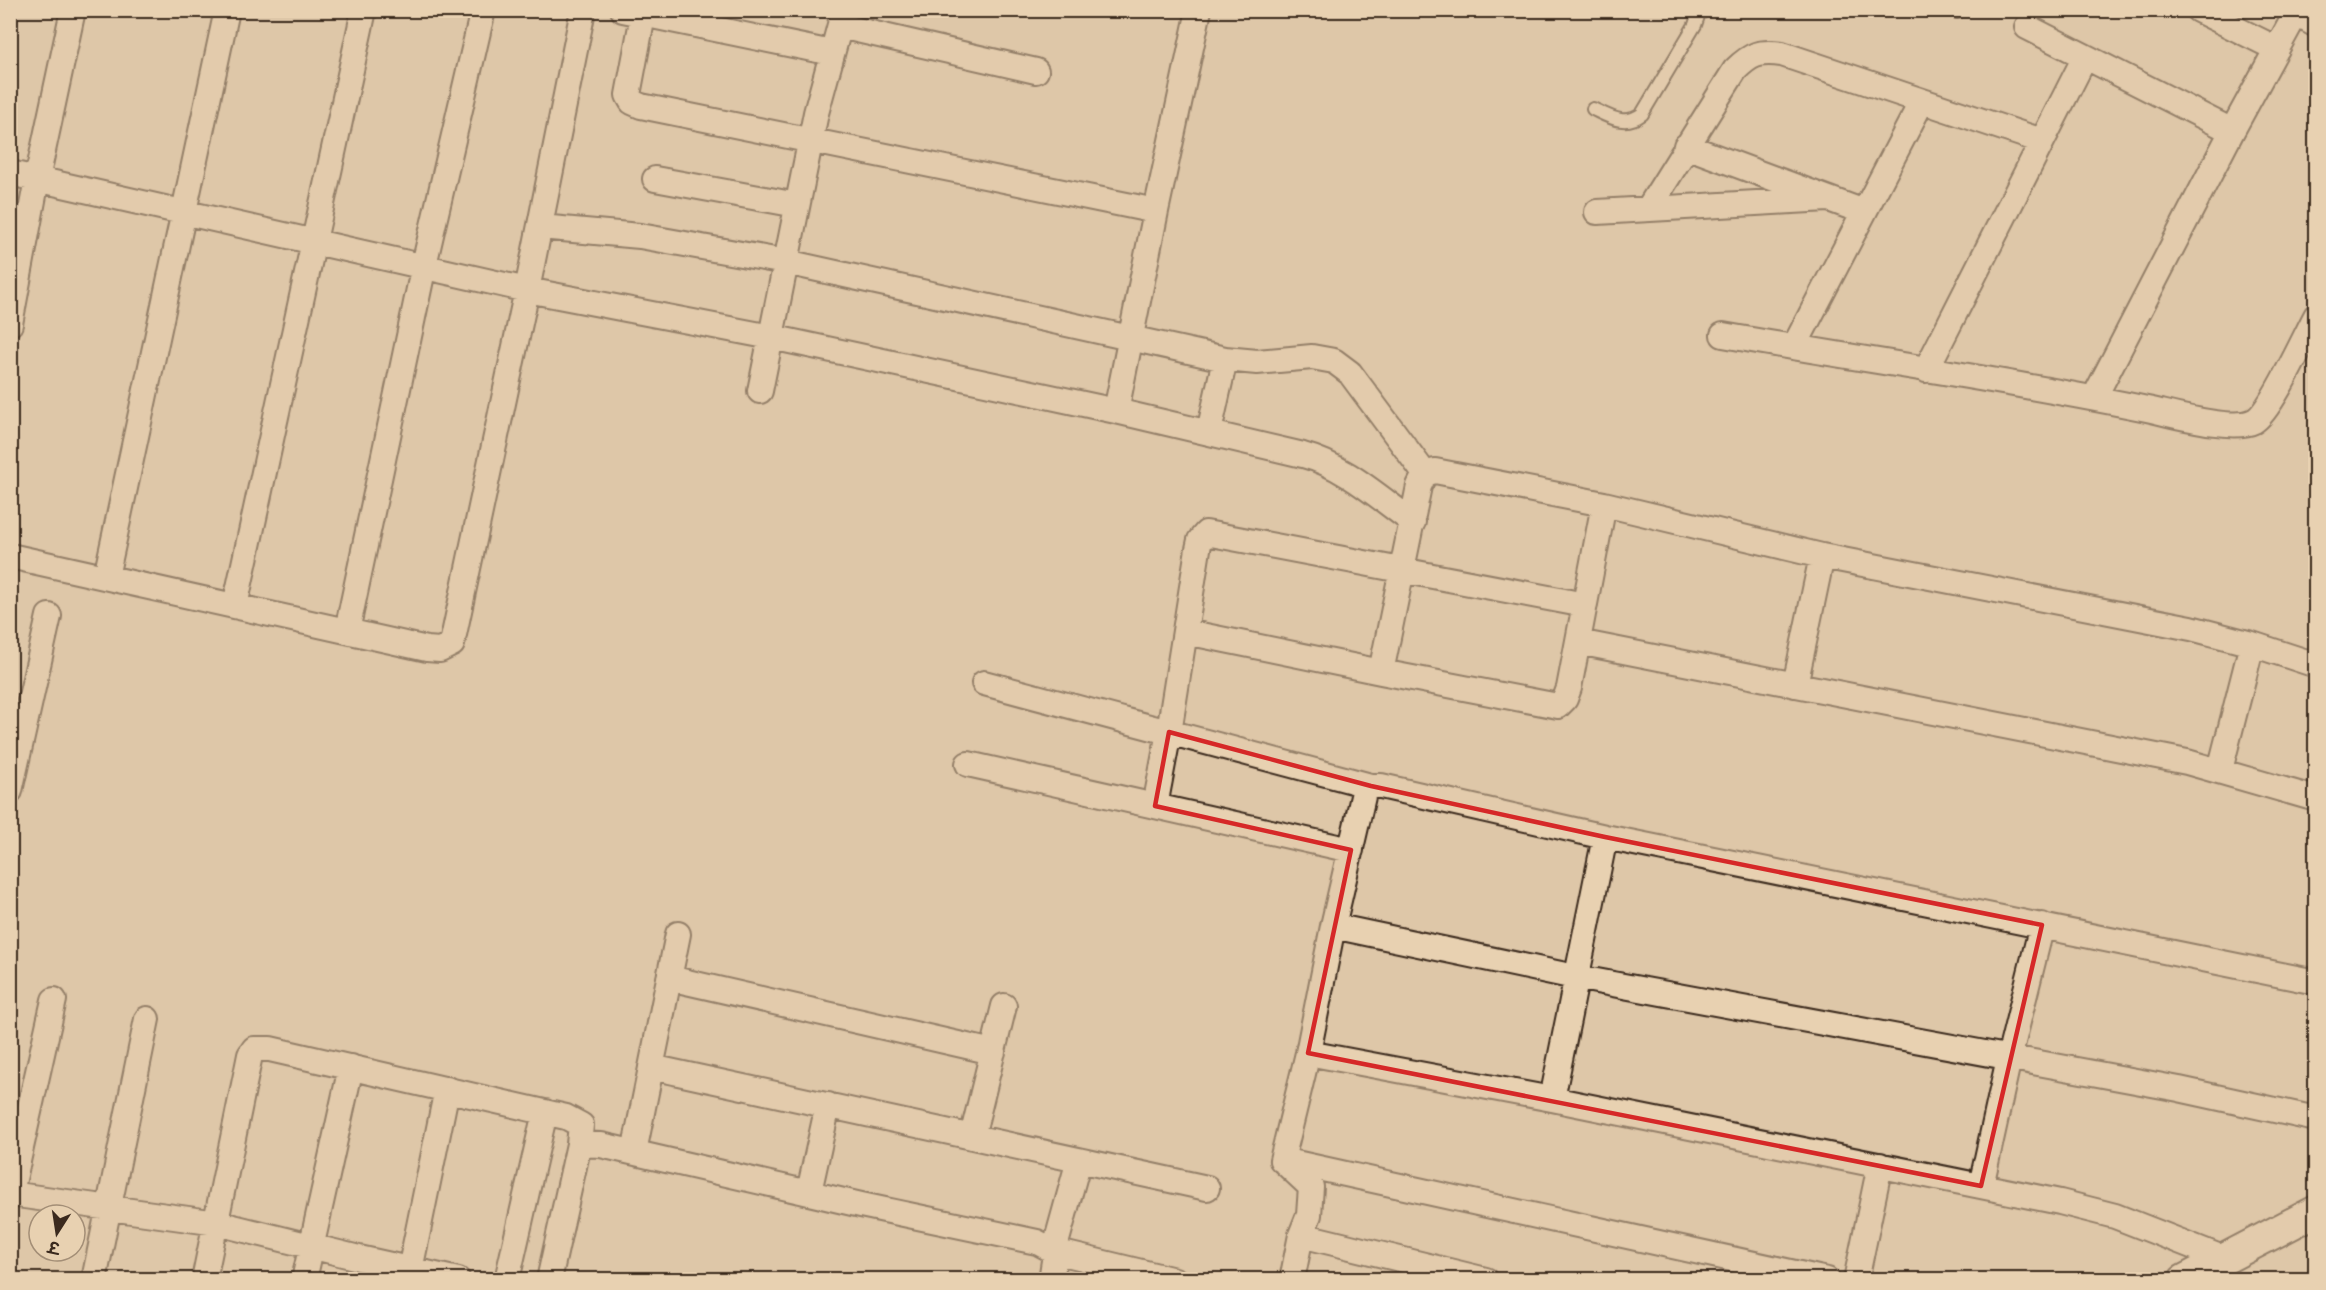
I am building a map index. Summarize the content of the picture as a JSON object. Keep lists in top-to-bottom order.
{
  "north": "bottom"
}
